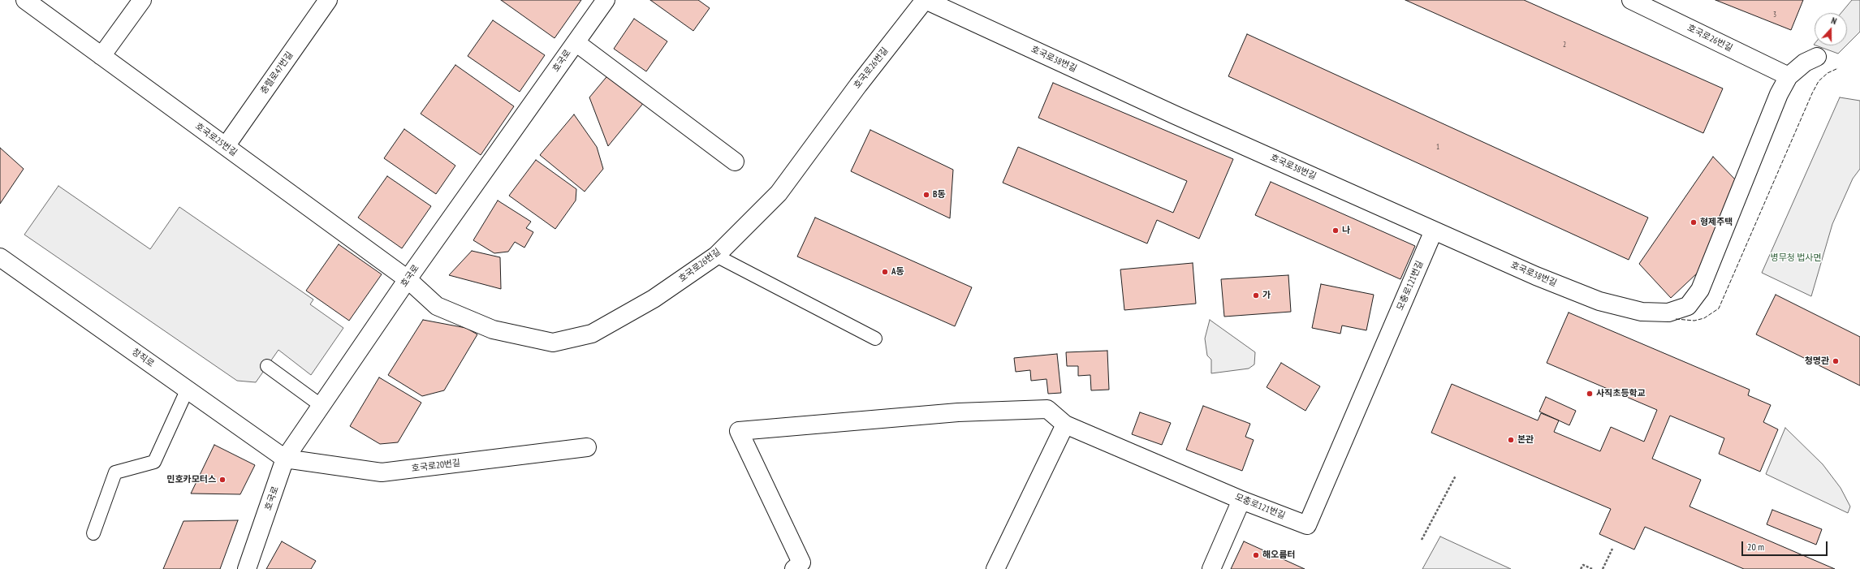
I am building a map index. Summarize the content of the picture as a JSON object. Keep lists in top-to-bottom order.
{
  "streets": {
    "street": [
      "호국로26번길",
      "호국로38번길",
      "호국로",
      "충렬로47번길",
      "호국로25번길",
      "모충로121번길",
      "창직로",
      "호국로20번길"
    ]
  },
  "crossings": [
    ["호국로26번길", "호국로38번길"],
    ["호국로26번길", "호국로"],
    ["호국로26번길", "호국로25번길"],
    ["호국로38번길", "모충로121번길"],
    ["호국로", "호국로25번길"],
    ["호국로", "창직로"],
    ["호국로", "호국로20번길"],
    ["충렬로47번길", "호국로25번길"],
    ["창직로", "호국로20번길"]
  ],
  "parks": ["병무청 법사면"],
  "places": [
    "B동",
    "형제주택",
    "나",
    "A동",
    "가",
    "청명관",
    "사직초등학교",
    "본관",
    "민호카모터스",
    "해오름터"
  ],
  "house_numbers": ["3", "2", "1"],
  "scale_bar": "20 m",
  "north": "top"
}
